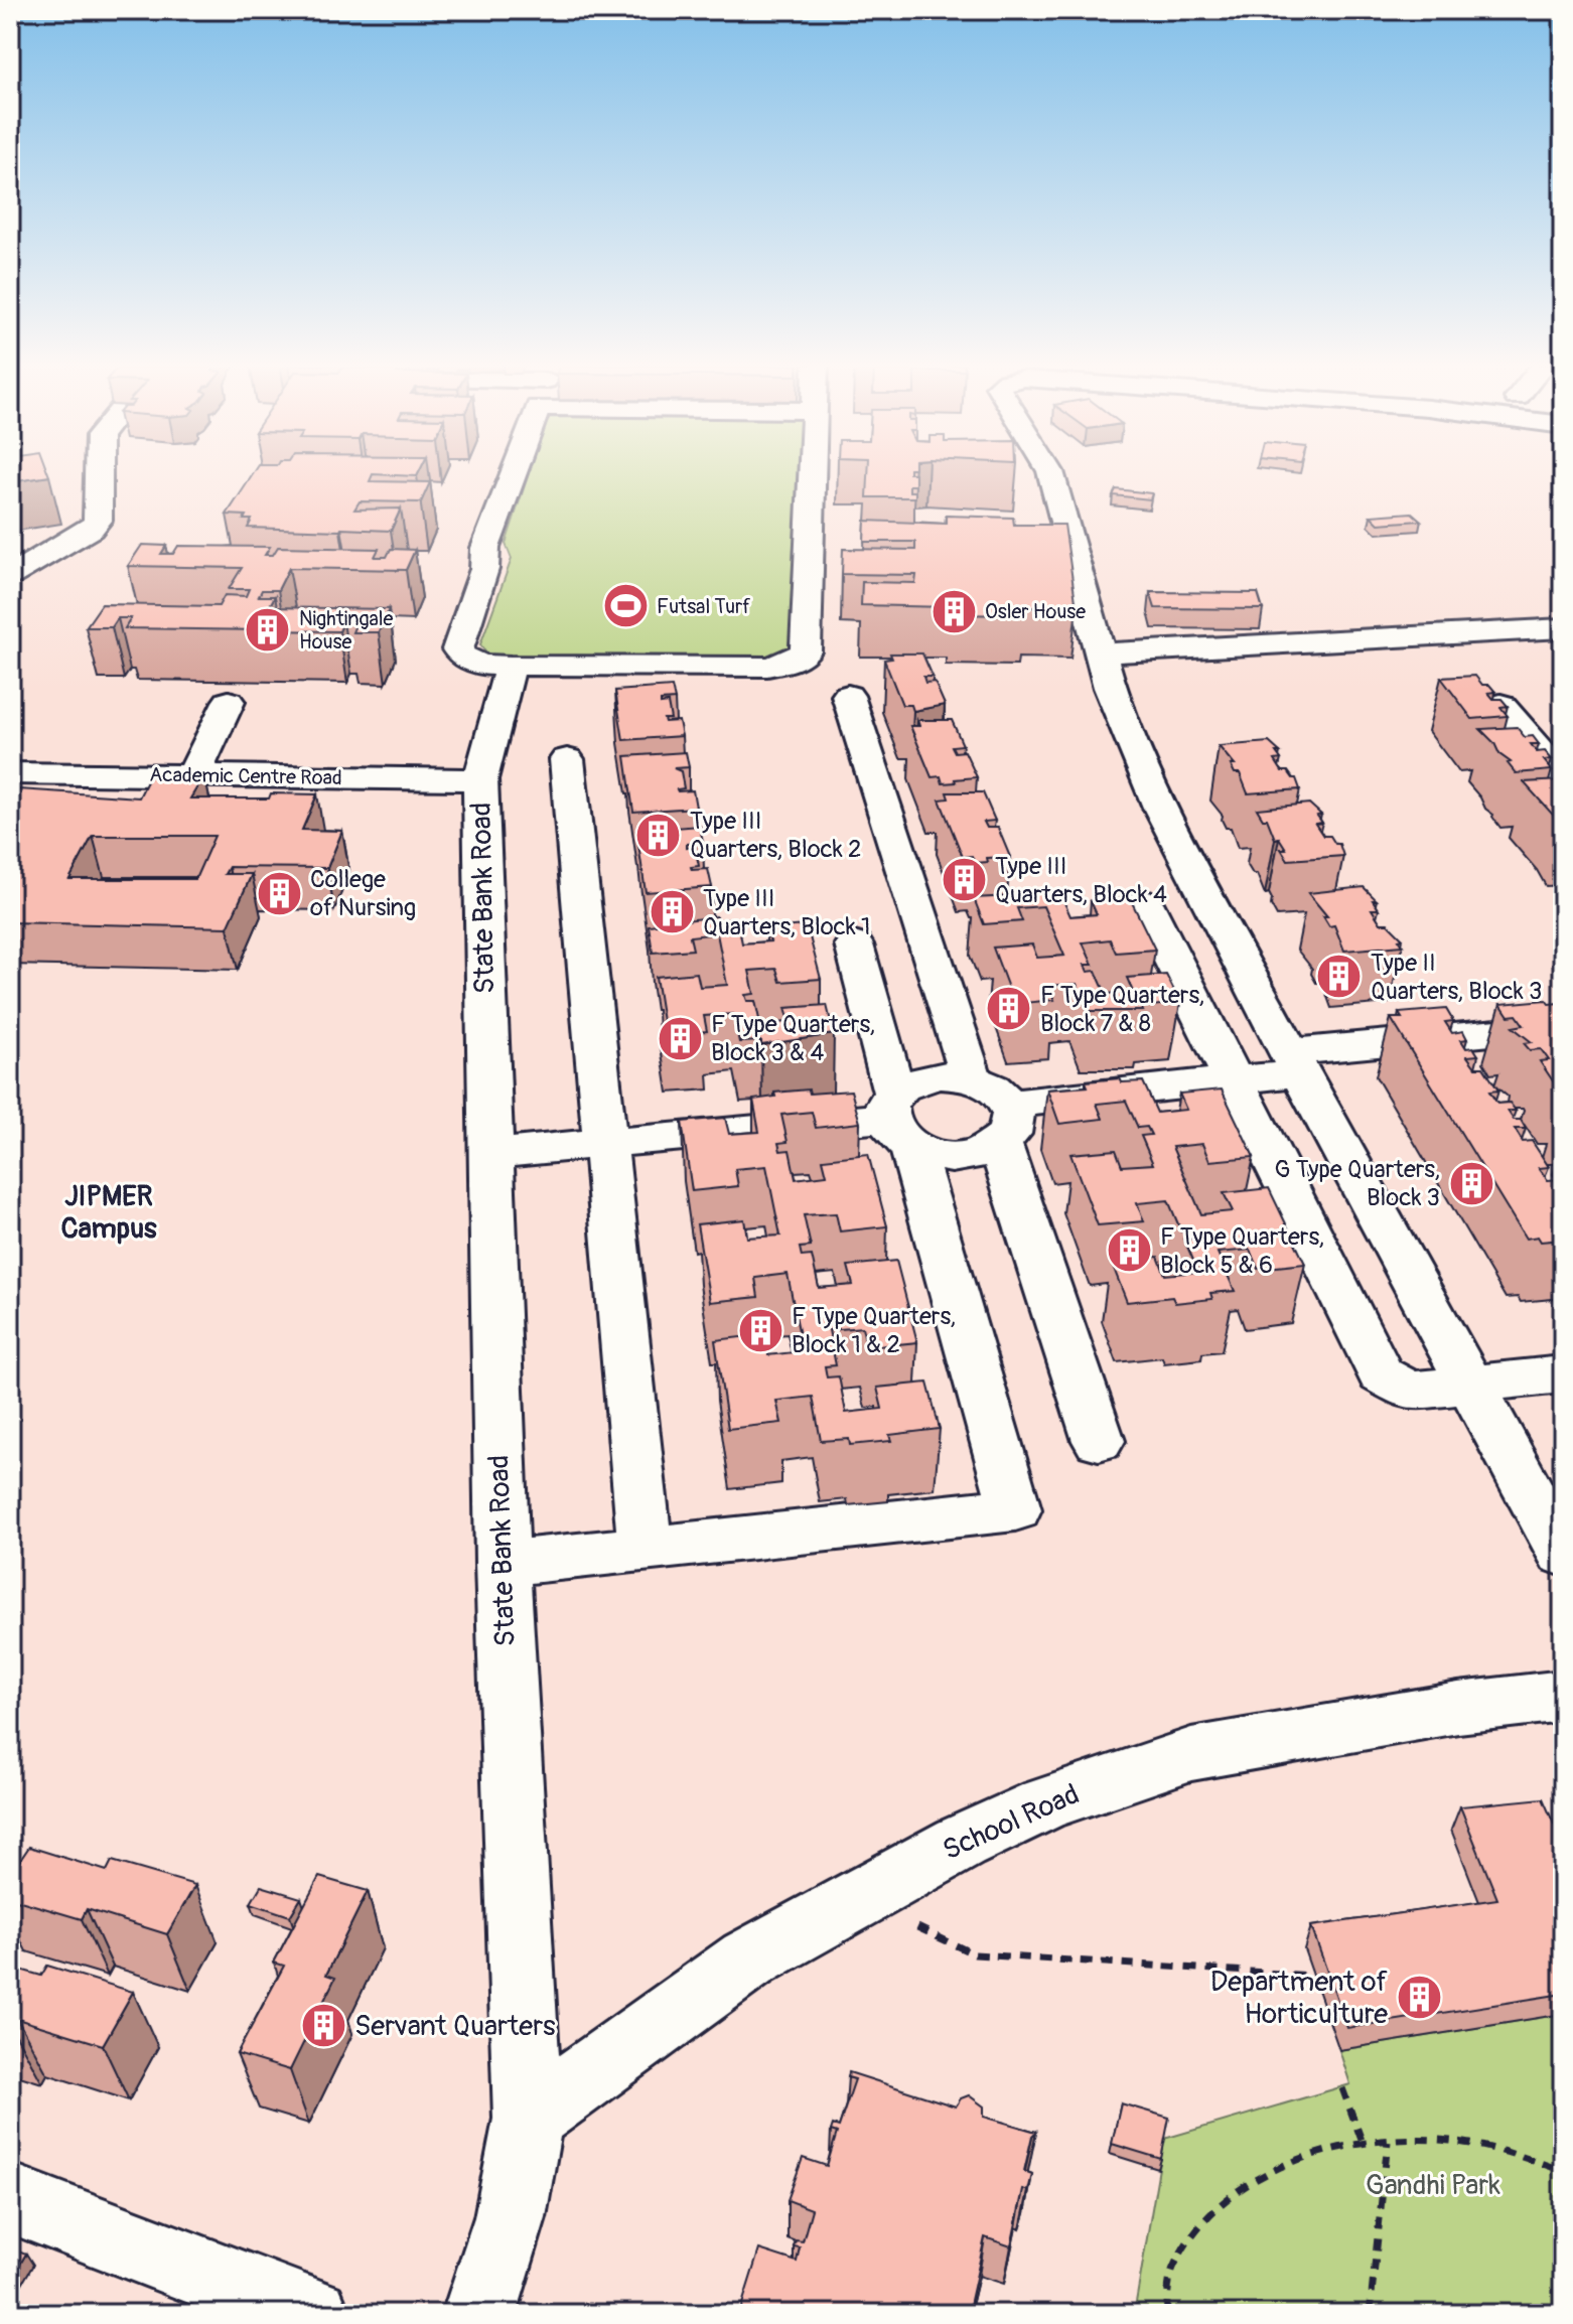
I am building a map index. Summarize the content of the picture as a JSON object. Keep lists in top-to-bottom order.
{
  "streets": {
    "street": ["Academic Centre Road", "State Bank Road", "School Road"]
  },
  "crossings": [
    ["Academic Centre Road", "State Bank Road"],
    ["State Bank Road", "School Road"]
  ],
  "districts": ["JIPMER Campus"],
  "parks": ["Gandhi Park"],
  "places": {
    "sports": ["Futsal Turf"],
    "building": [
      "Osler House",
      "Nightingale House",
      "Type III Quarters, Block 2",
      "Type III Quarters, Block 4",
      "College of Nursing",
      "Type III Quarters, Block 1",
      "Type II Quarters, Block 3",
      "F Type Quarters, Block 7 & 8",
      "F Type Quarters, Block 3 & 4",
      "G Type Quarters, Block 3",
      "F Type Quarters, Block 5 & 6",
      "F Type Quarters, Block 1 & 2",
      "Department of Horticulture",
      "Servant Quarters"
    ]
  }
}
